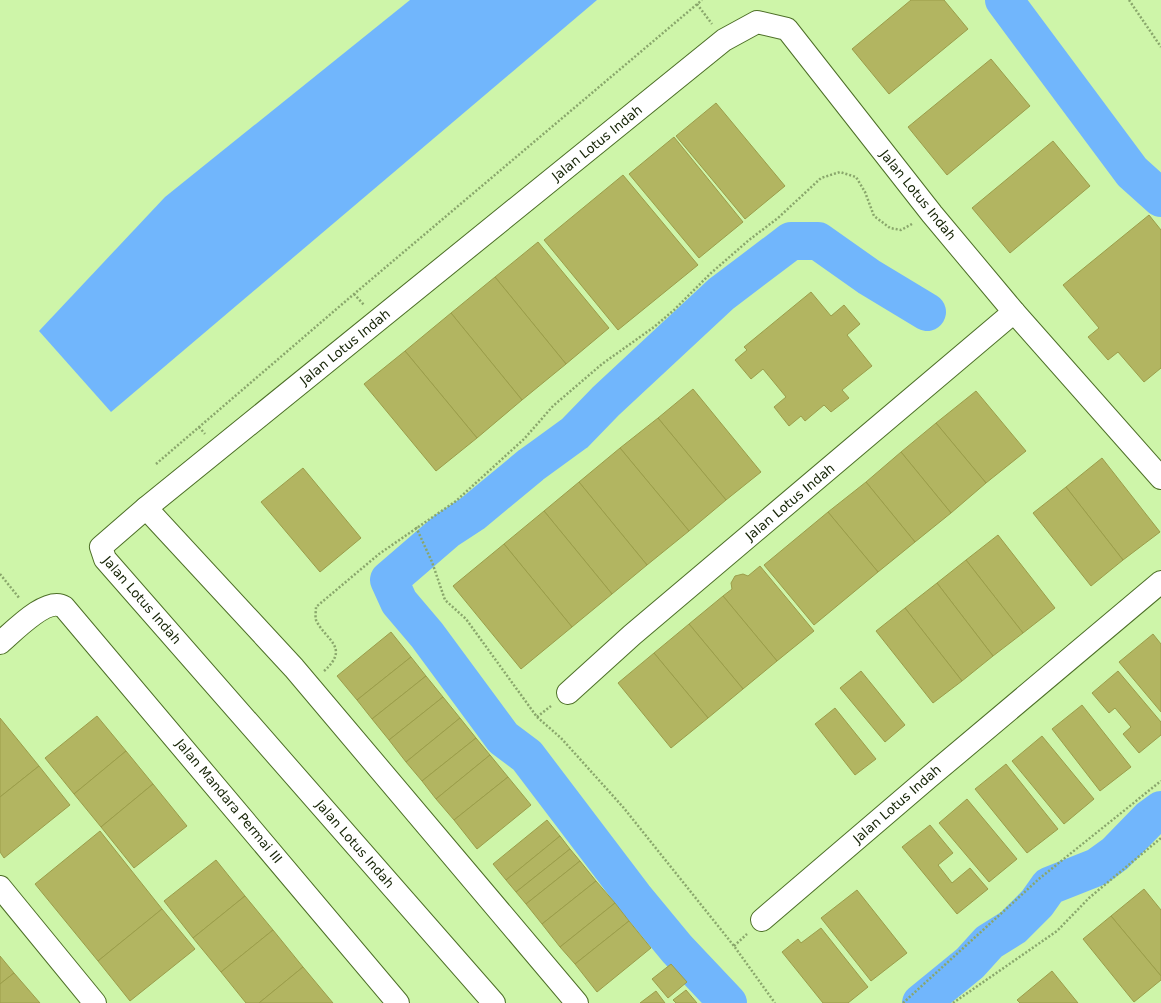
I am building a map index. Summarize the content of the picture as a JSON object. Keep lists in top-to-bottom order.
{
  "streets": {
    "street": ["Jalan Lotus Indah", "Jalan Mandara Permai III"]
  }
}
